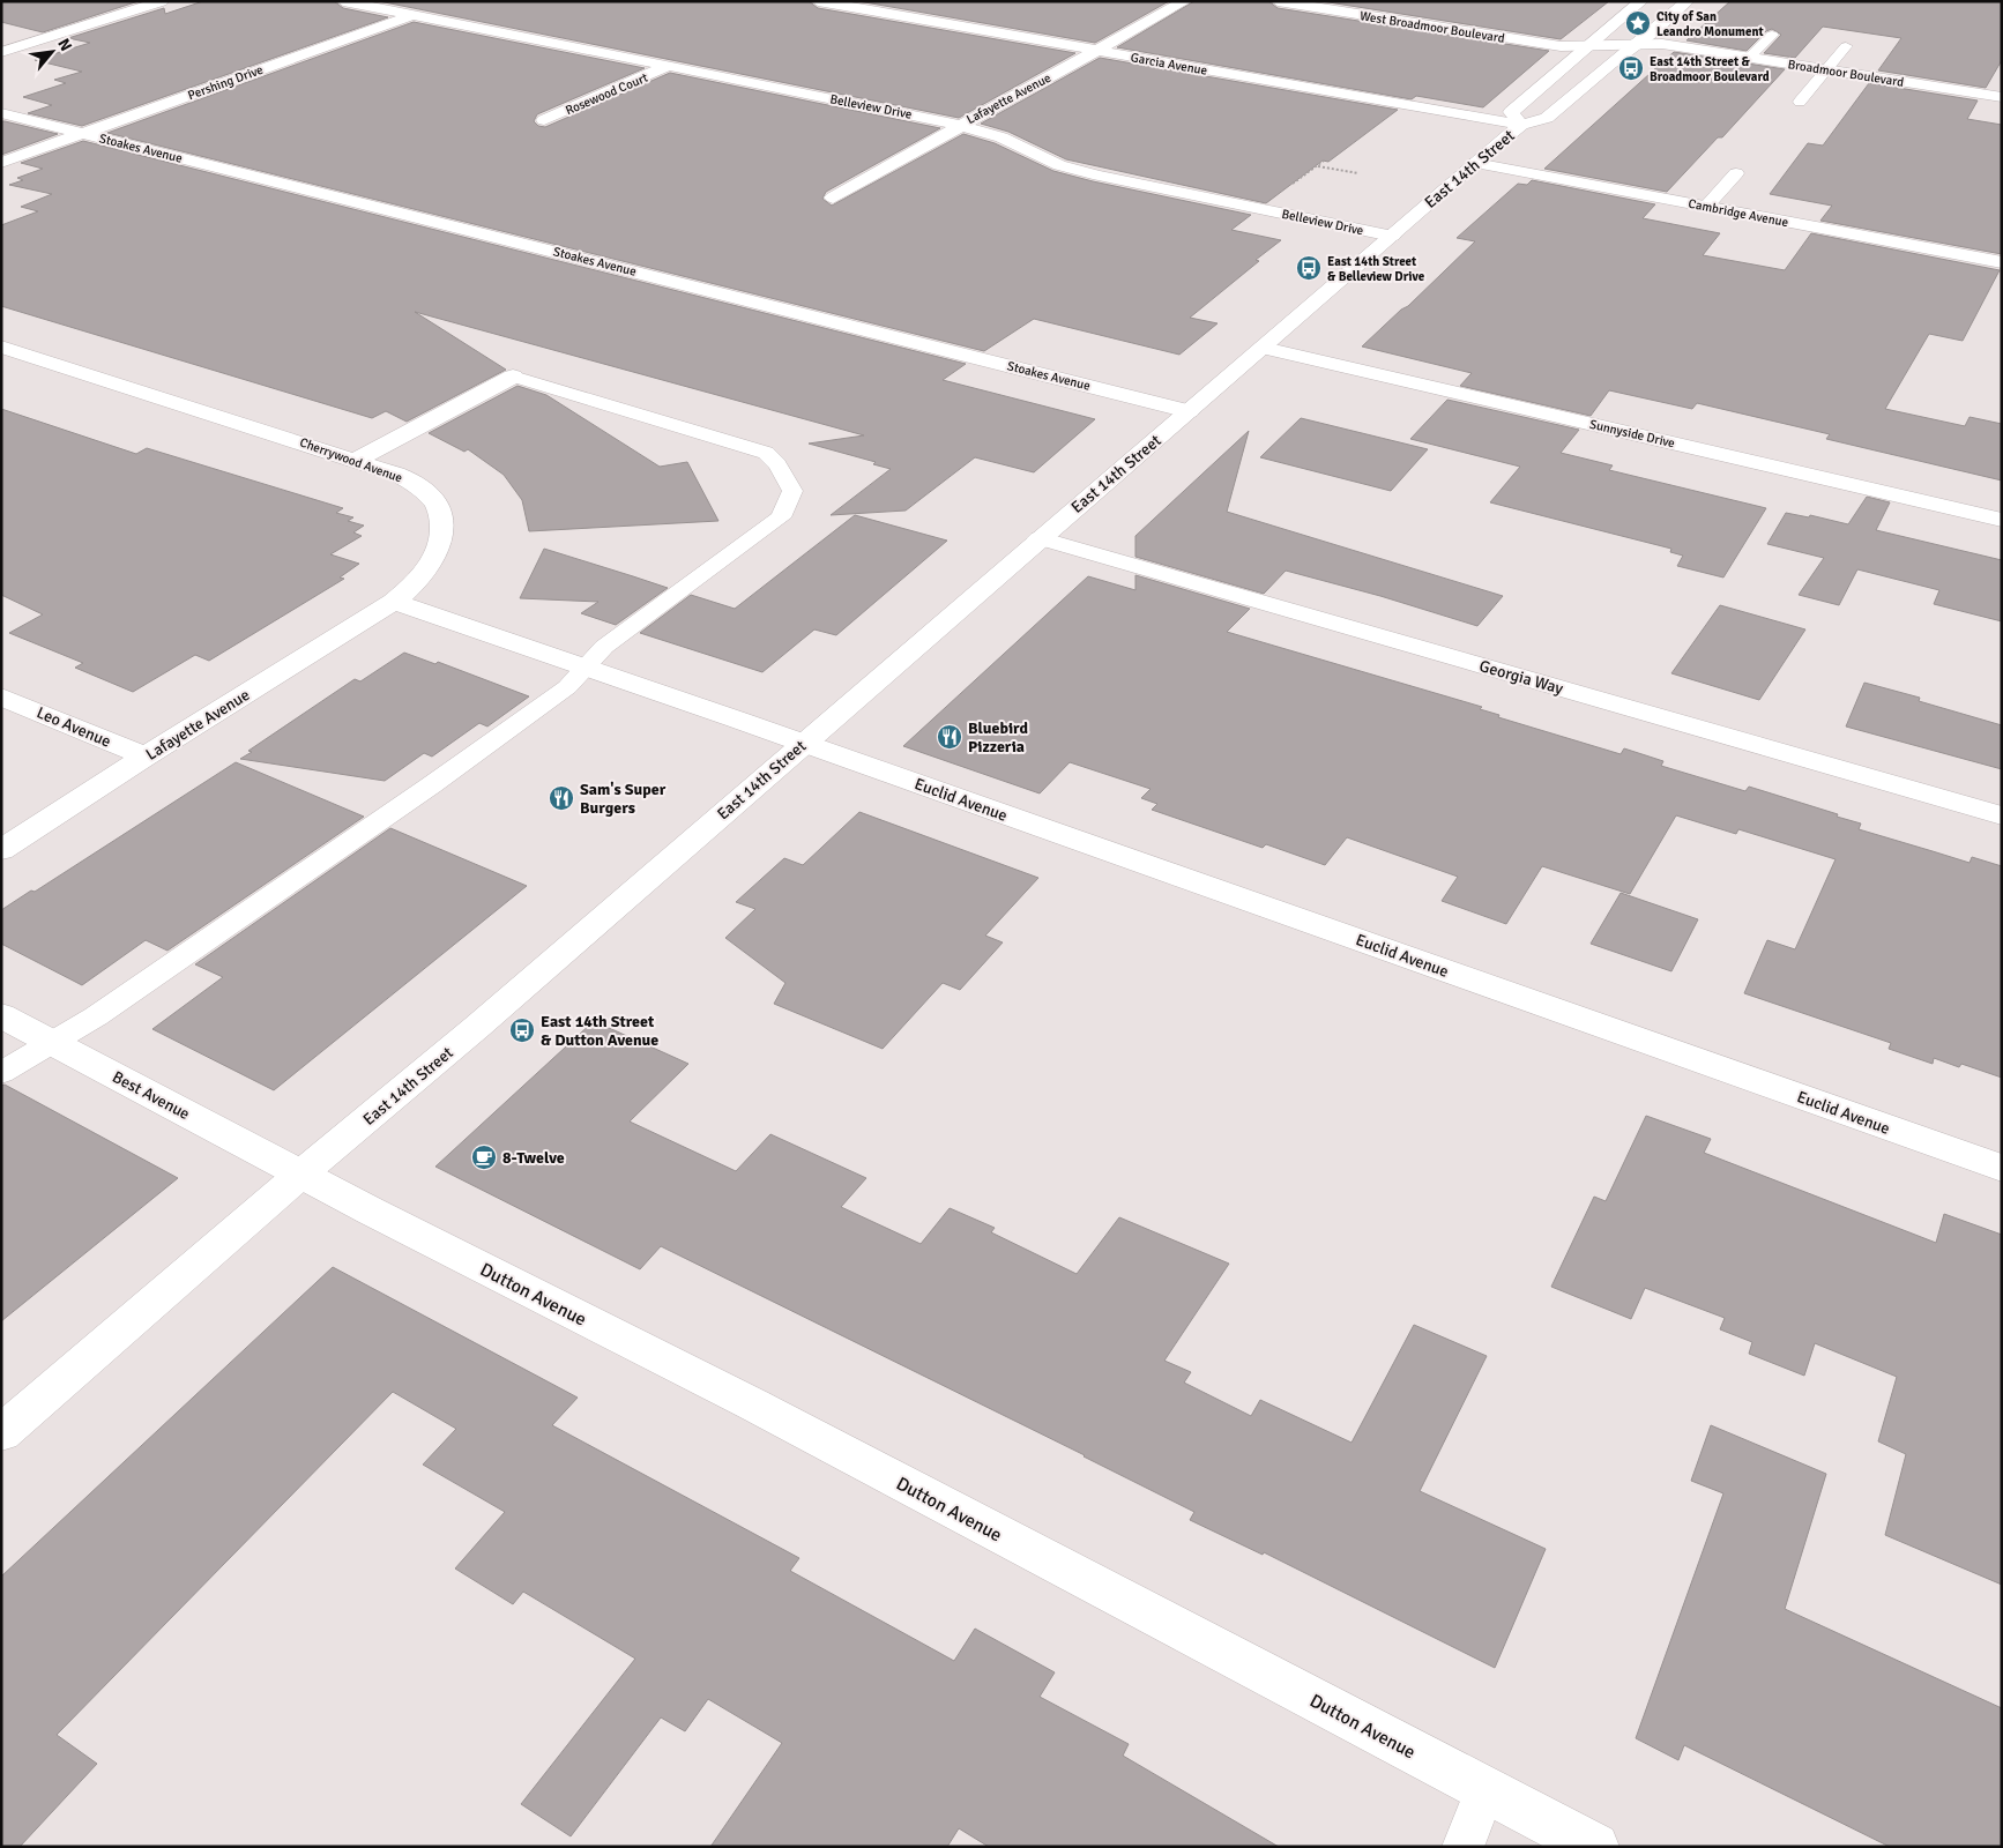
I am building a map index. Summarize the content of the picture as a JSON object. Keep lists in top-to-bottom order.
{
  "streets": {
    "street": [
      "West Broadmoor Boulevard",
      "Garcia Avenue",
      "Broadmoor Boulevard",
      "Pershing Drive",
      "Rosewood Court",
      "Lafayette Avenue",
      "Belleview Drive",
      "Stoakes Avenue",
      "East 14th Street",
      "Cambridge Avenue",
      "Sunnyside Drive",
      "Cherrywood Avenue",
      "Georgia Way",
      "Leo Avenue",
      "Euclid Avenue",
      "Best Avenue",
      "Dutton Avenue"
    ]
  },
  "crossings": [
    ["West Broadmoor Boulevard", "Broadmoor Boulevard"],
    ["West Broadmoor Boulevard", "East 14th Street"],
    ["Garcia Avenue", "Lafayette Avenue"],
    ["Garcia Avenue", "East 14th Street"],
    ["Broadmoor Boulevard", "East 14th Street"],
    ["Pershing Drive", "Belleview Drive"],
    ["Pershing Drive", "Stoakes Avenue"],
    ["Rosewood Court", "Belleview Drive"],
    ["Lafayette Avenue", "Belleview Drive"],
    ["Lafayette Avenue", "Cherrywood Avenue"],
    ["Lafayette Avenue", "Leo Avenue"],
    ["Belleview Drive", "East 14th Street"],
    ["Stoakes Avenue", "East 14th Street"],
    ["East 14th Street", "Cambridge Avenue"],
    ["East 14th Street", "Sunnyside Drive"],
    ["East 14th Street", "Georgia Way"],
    ["East 14th Street", "Euclid Avenue"],
    ["East 14th Street", "Best Avenue"],
    ["East 14th Street", "Dutton Avenue"],
    ["Best Avenue", "Dutton Avenue"]
  ],
  "places": {
    "place": ["City of San Leandro Monument"],
    "bus stop": ["East 14th Street & Broadmoor Boulevard", "East 14th Street & Belleview Drive", "East 14th Street & Dutton Avenue"],
    "restaurant": ["Bluebird Pizzeria", "Sam's Super Burgers"],
    "cafe": ["8-Twelve"]
  },
  "north": "top right"
}
